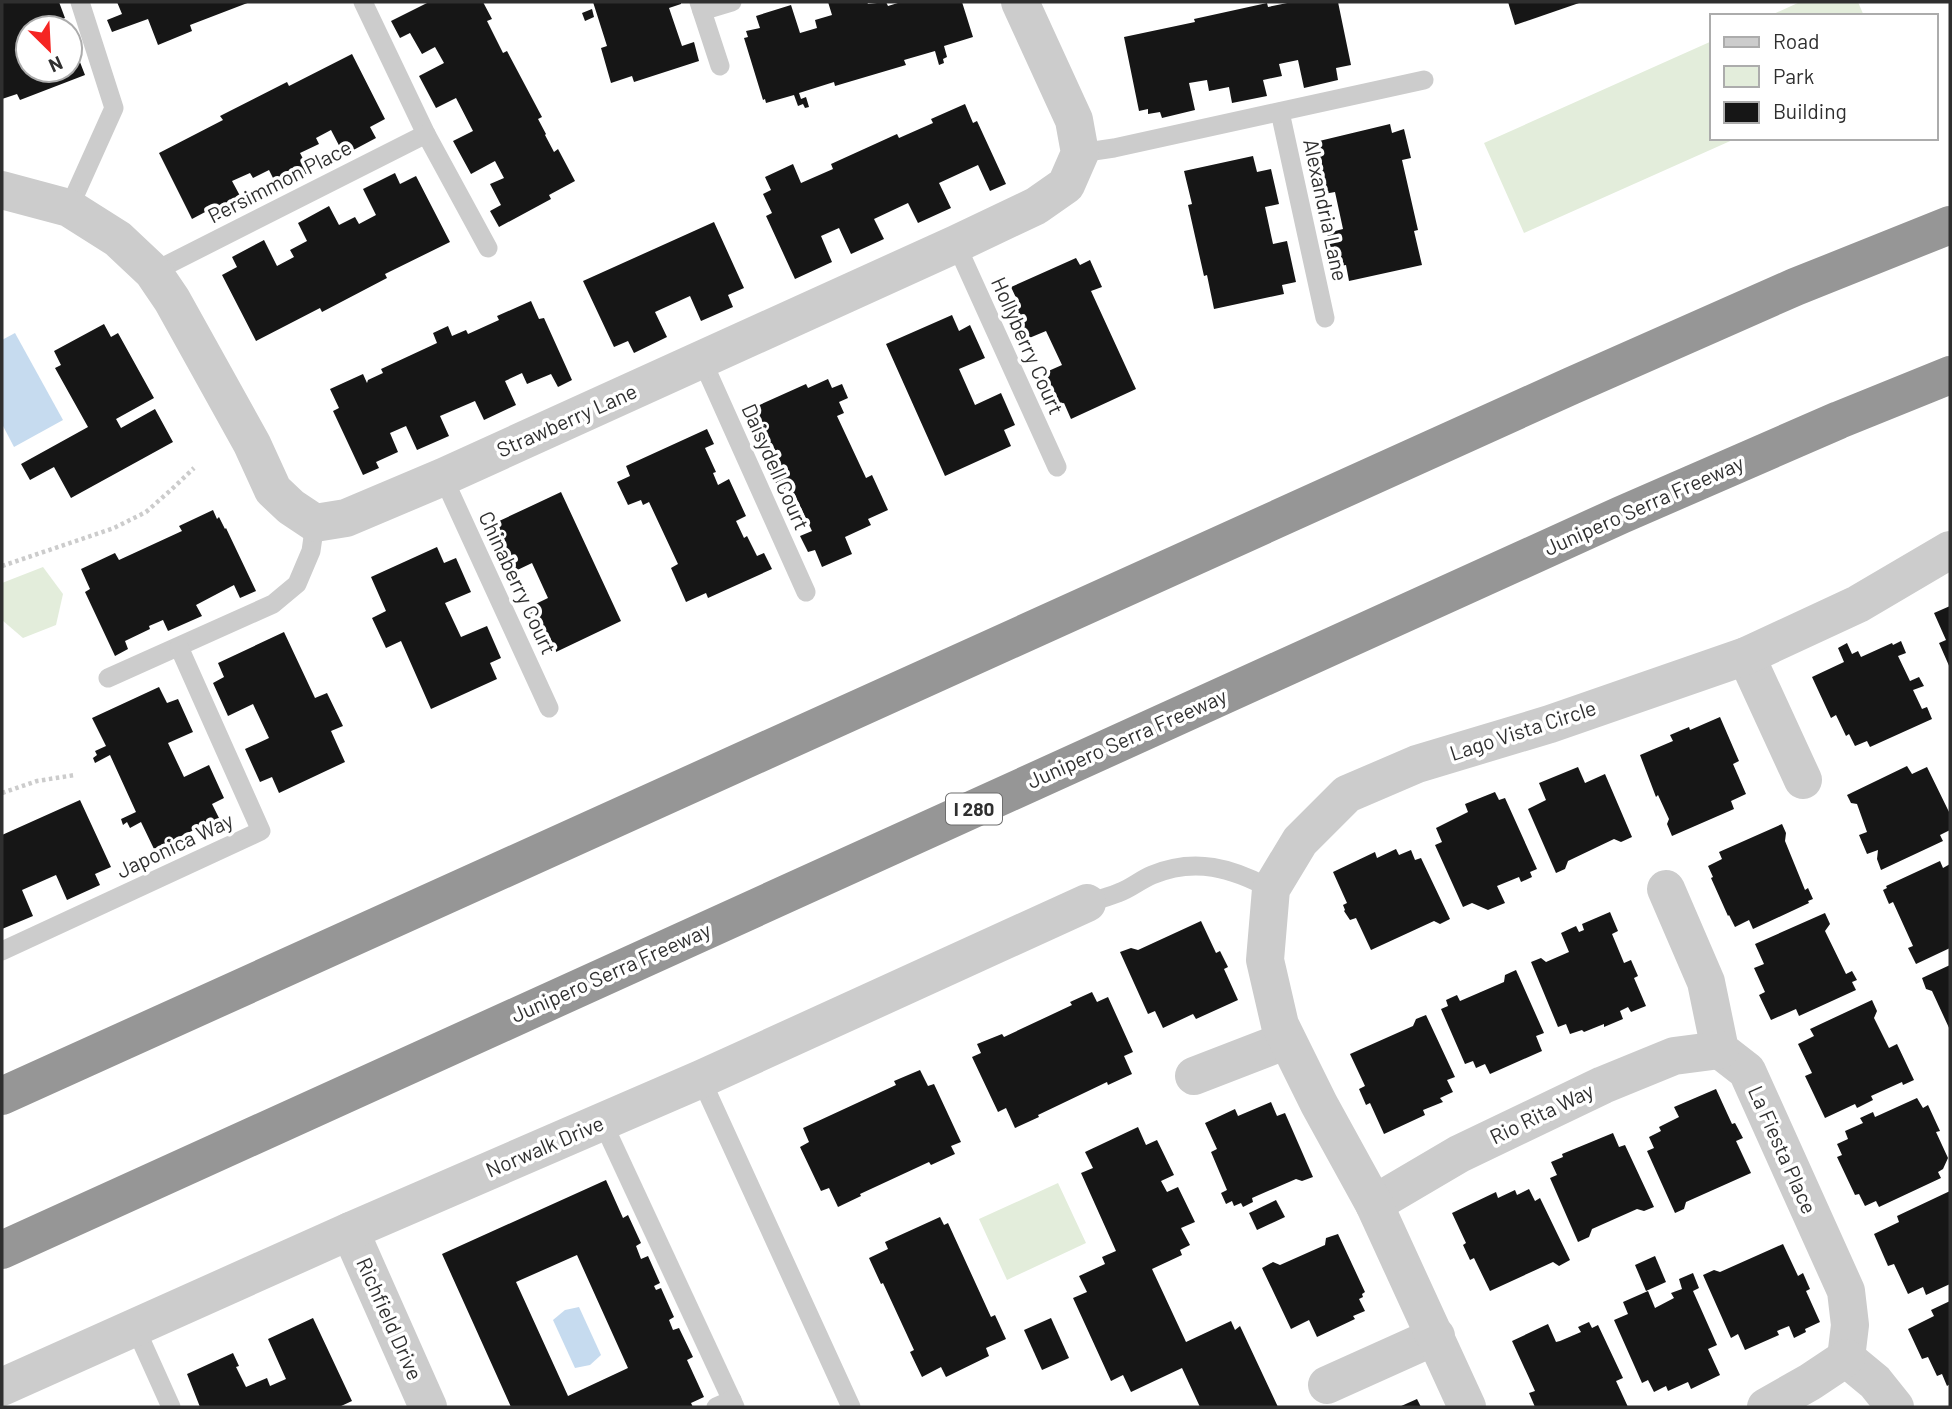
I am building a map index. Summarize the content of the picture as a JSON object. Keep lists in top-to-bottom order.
{
  "streets": {
    "highway": ["Junipero Serra Freeway", "I 280"],
    "street": [
      "Strawberry Lane",
      "Lago Vista Circle",
      "Rio Rita Way",
      "Norwalk Drive",
      "La Fiesta Place",
      "Richfield Drive"
    ],
    "lane": [
      "Persimmon Place",
      "Alexandria Lane",
      "Hollyberry Court",
      "Daisydell Court",
      "Chinaberry Court",
      "Japonica Way"
    ]
  },
  "crossings": [
    ["Hollyberry Court", "Strawberry Lane"],
    ["Strawberry Lane", "Daisydell Court"],
    ["Strawberry Lane", "Chinaberry Court"],
    ["Lago Vista Circle", "Rio Rita Way"],
    ["Rio Rita Way", "La Fiesta Place"],
    ["Norwalk Drive", "Richfield Drive"]
  ],
  "legend": ["Road", "Park", "Building"],
  "north": "bottom right"
}
